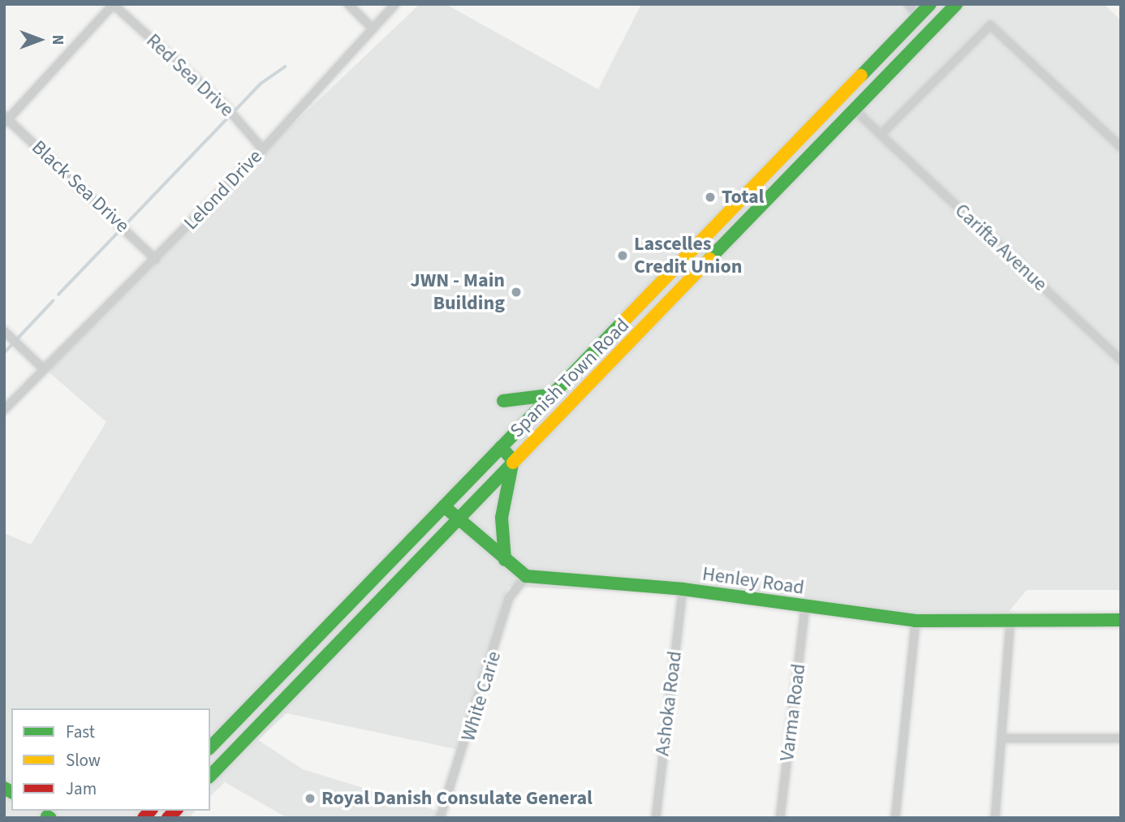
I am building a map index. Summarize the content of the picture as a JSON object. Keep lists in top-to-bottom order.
{
  "streets": {
    "main road": ["Spanish Town Road", "Henley Road"],
    "street": [
      "Red Sea Drive",
      "Black Sea Drive",
      "Lelond Drive",
      "Carifta Avenue",
      "White Carie",
      "Ashoka Road",
      "Varma Road"
    ]
  },
  "crossings": [
    ["Red Sea Drive", "Lelond Drive"],
    ["Black Sea Drive", "Lelond Drive"],
    ["Carifta Avenue", "Spanish Town Road"],
    ["Henley Road", "White Carie"],
    ["Henley Road", "Ashoka Road"],
    ["Henley Road", "Varma Road"]
  ],
  "places": [
    "Total",
    "Lascelles Credit Union",
    "JWN - Main Building",
    "Royal Danish Consulate General"
  ],
  "legend": ["Fast", "Slow", "Jam"],
  "north": "right"
}
